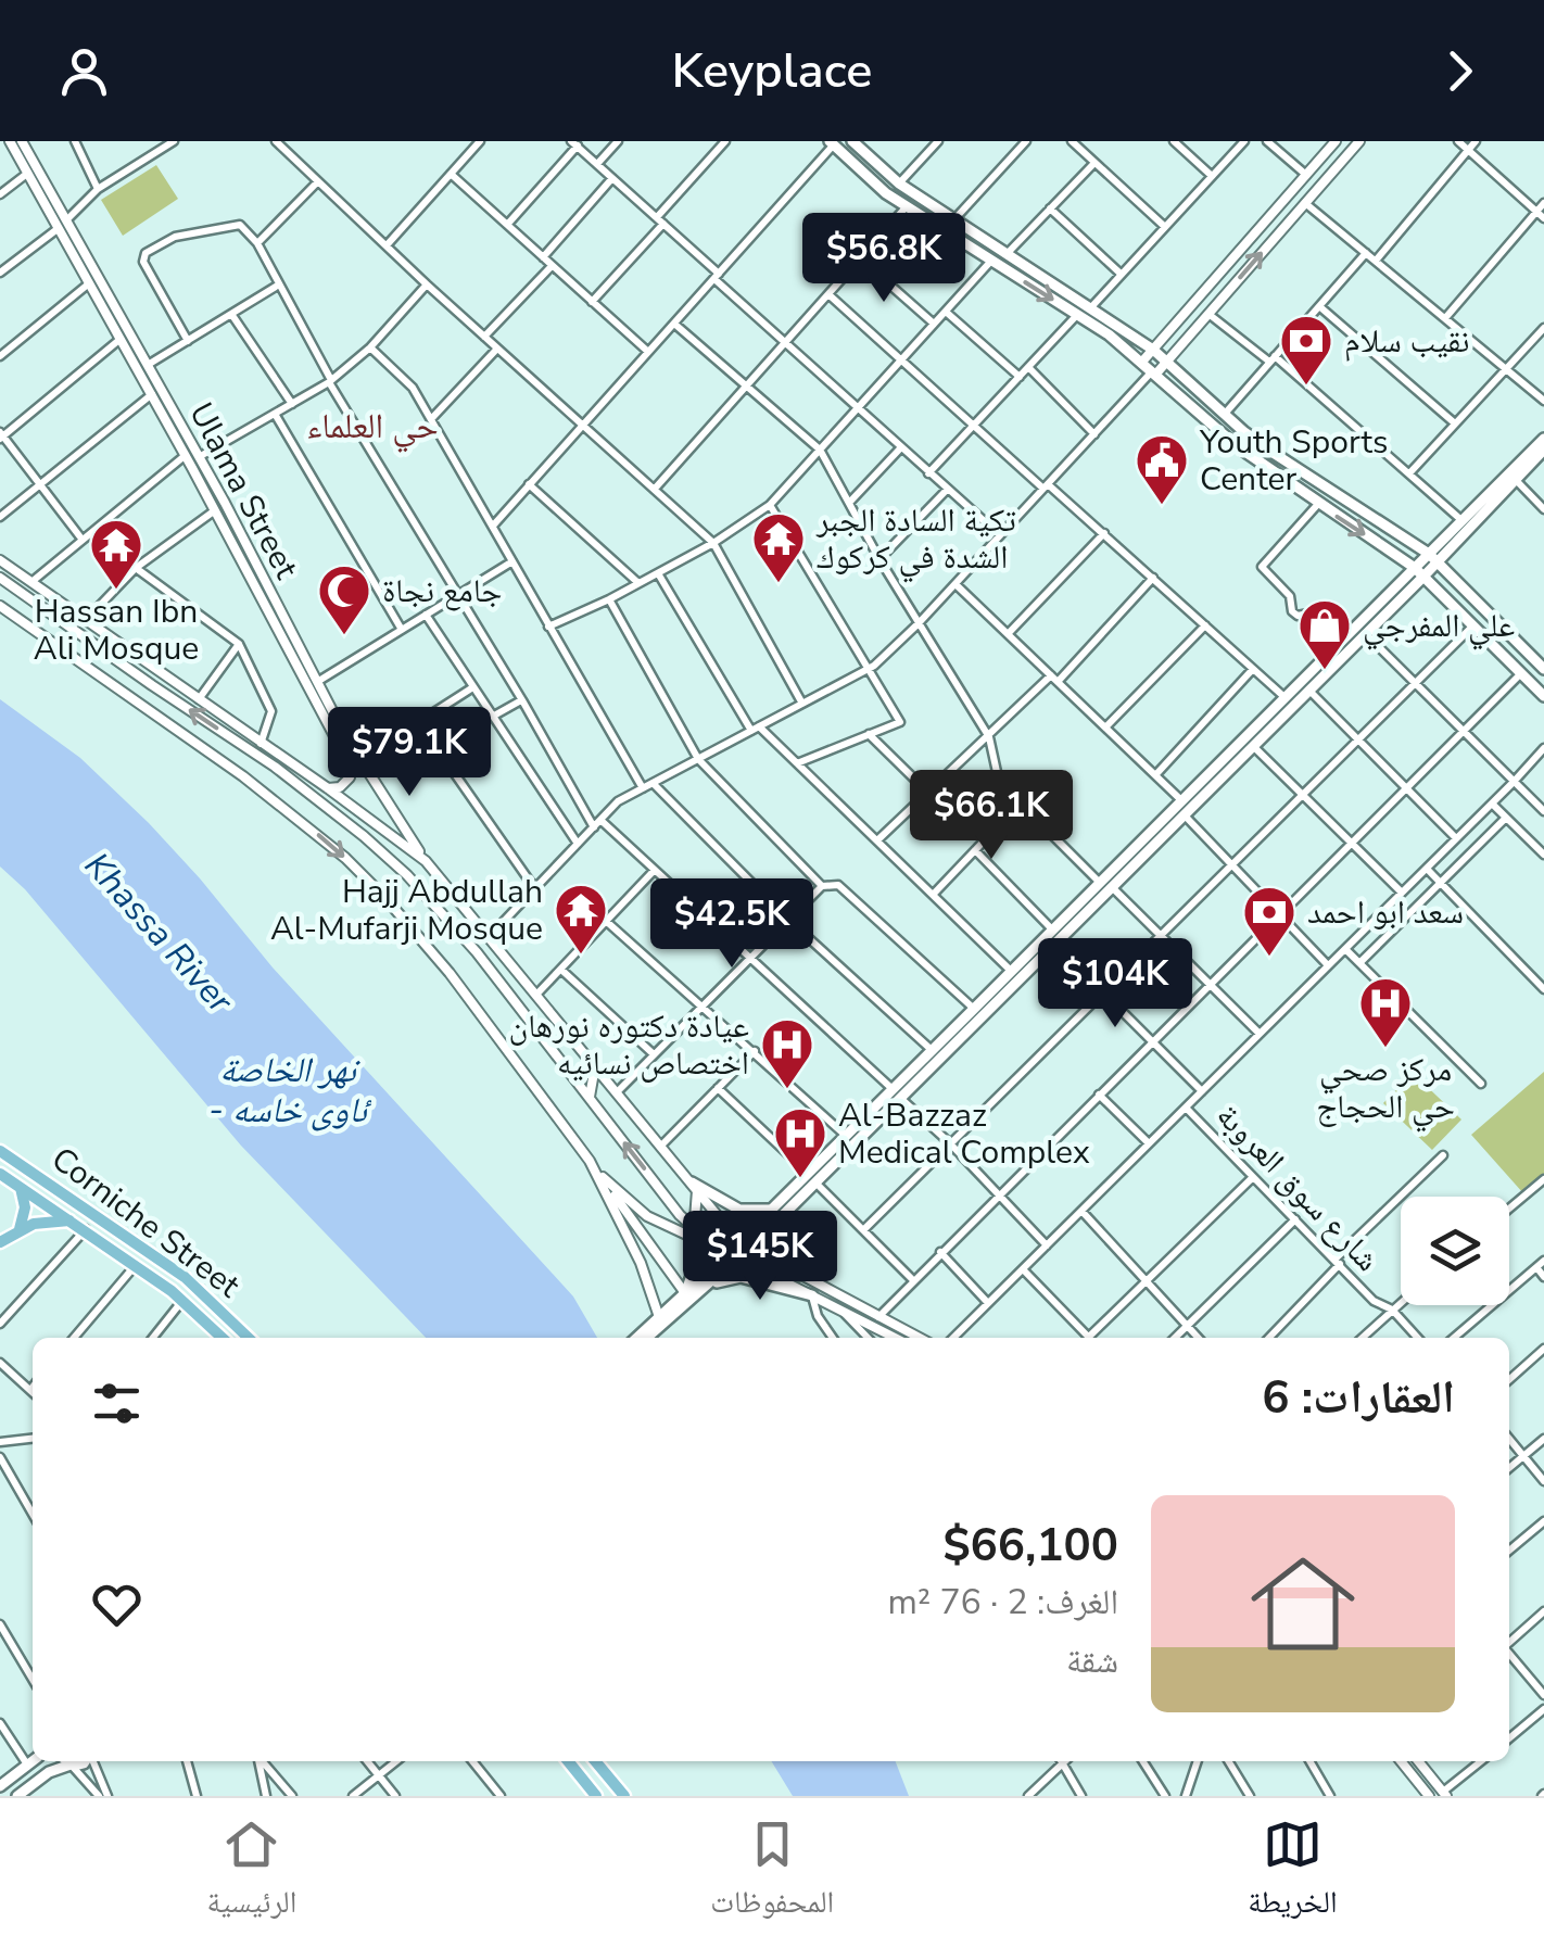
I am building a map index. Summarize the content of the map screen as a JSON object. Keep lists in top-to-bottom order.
{
  "streets": {
    "main road": ["Corniche Street"],
    "street": ["Ulama Street", "شارع سوق العروبة"]
  },
  "districts": ["حي العلماء"],
  "water": ["Khassa River", "نهر الخاصة - ئاوی خاسە"],
  "places": {
    "bank": ["نقيب سلام", "سعد ابو احمد"],
    "public building": ["Youth Sports Center"],
    "temple": ["تكية السادة الجبر الشدة في كركوك", "Hassan Ibn Ali Mosque", "Hajj Abdullah Al-Mufarji Mosque"],
    "mosque": ["جامع نجاة"],
    "shop": ["علي المفرجي"],
    "hospital": ["مركز صحي حي الحجاج", "عيادة دكتوره نورهان اختصاص نسائيه", "Al-Bazzaz Medical Complex"]
  },
  "page": {
    "header": "Keyplace",
    "price": [
      "$56.8K",
      "$79.1K",
      "$66.1K",
      "$42.5K",
      "$104K",
      "$145K"
    ],
    "heading": "العقارات: 6",
    "list": [
      {
        "name": "$66,100",
        "note": "الغرف: 2 · 76 m² · شقة"
      }
    ],
    "tabs": ["الخريطة", "المحفوظات", "الرئيسية"]
  }
}
